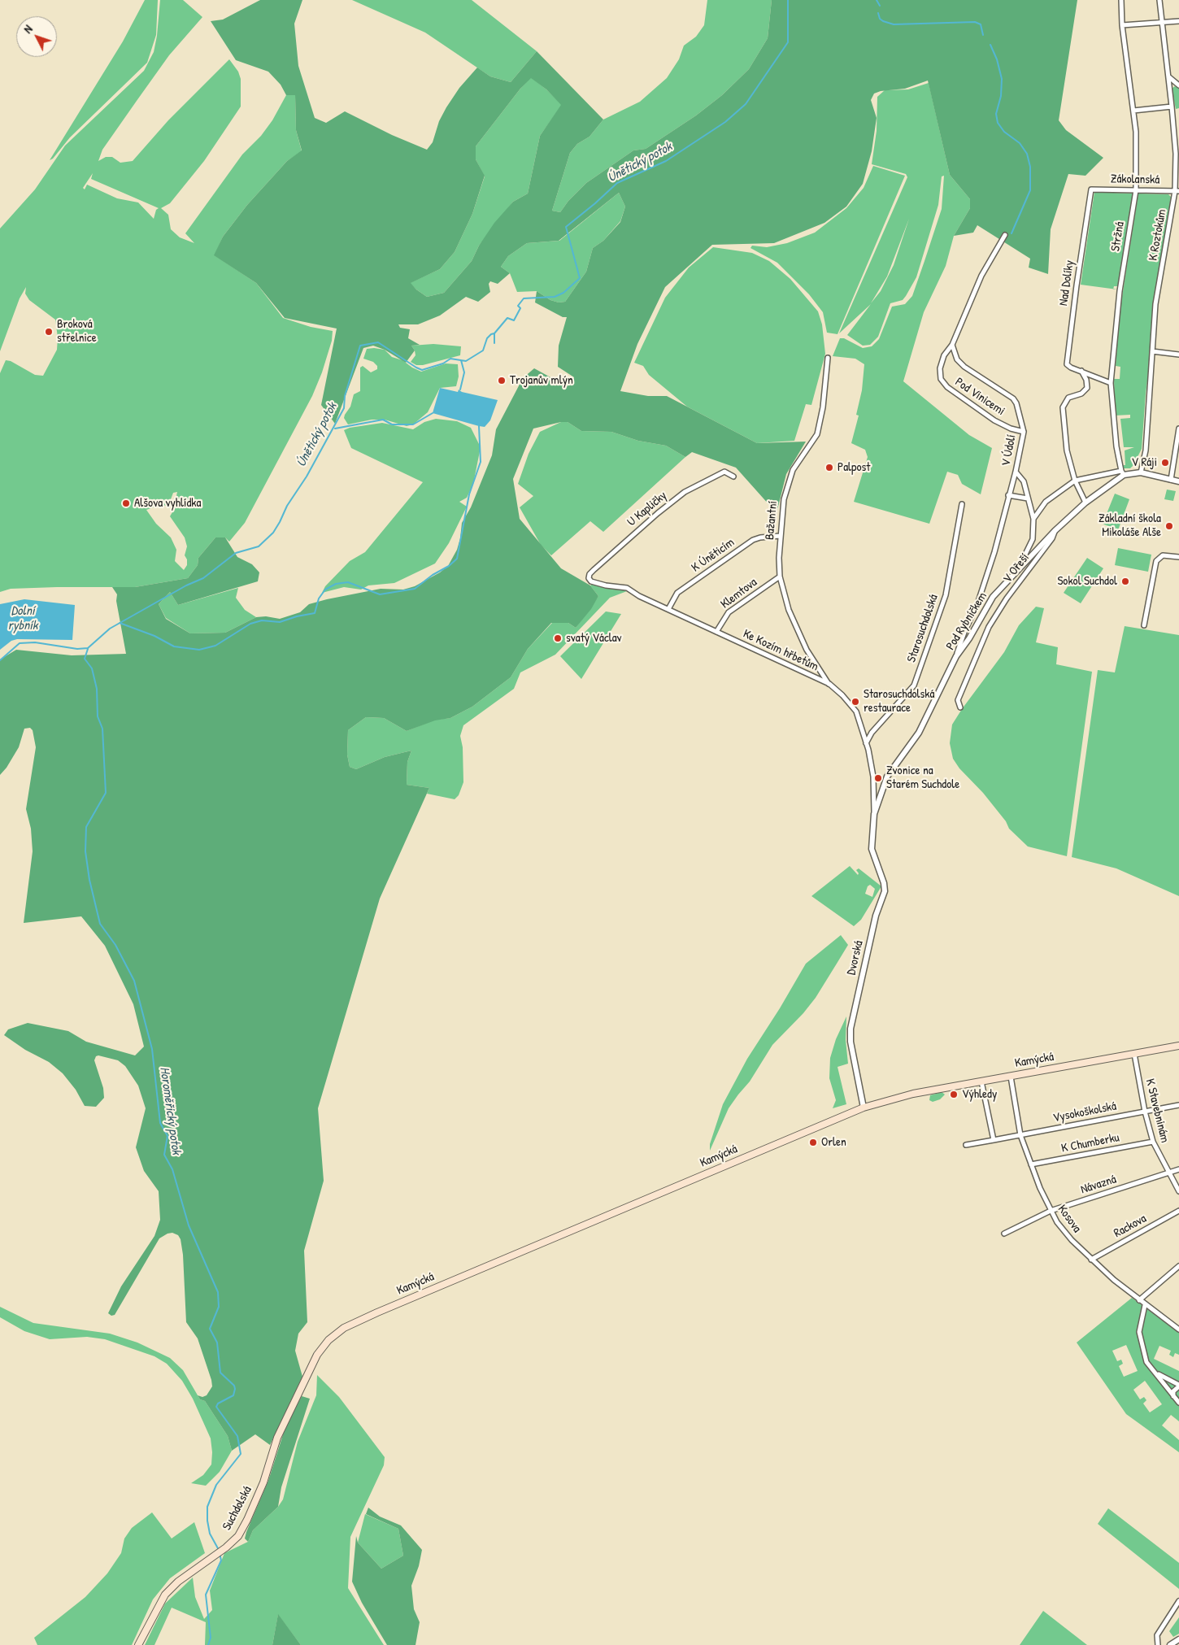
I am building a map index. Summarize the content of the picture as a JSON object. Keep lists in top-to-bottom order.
{
  "streets": {
    "main road": ["Kamýcká", "Suchdolská"],
    "street": [
      "Zákolanská",
      "K Roztokům",
      "Stržná",
      "Nad Dolíky",
      "Pod Vinicemi",
      "V Údolí",
      "U Kapličky",
      "Bažantní",
      "K Úněticím",
      "V Ořeší",
      "Klemtova",
      "Pod Rybníčkem",
      "Starosuchdolská",
      "Ke Kozím hřbetům",
      "Dvorská",
      "K Stavebninám",
      "Vysokoškolská",
      "K Chumberku",
      "Návazná",
      "Kosova",
      "Rackova"
    ]
  },
  "crossings": [
    ["Zákolanská", "K Roztokům"],
    ["Zákolanská", "Stržná"],
    ["Zákolanská", "Nad Dolíky"],
    ["Stržná", "Nad Dolíky"],
    ["Stržná", "Pod Rybníčkem"],
    ["Pod Vinicemi", "V Údolí"],
    ["V Údolí", "Pod Rybníčkem"],
    ["U Kapličky", "Ke Kozím hřbetům"],
    ["Bažantní", "K Úněticím"],
    ["Bažantní", "Klemtova"],
    ["Bažantní", "Ke Kozím hřbetům"],
    ["K Úněticím", "Ke Kozím hřbetům"],
    ["V Ořeší", "Pod Rybníčkem"],
    ["Klemtova", "Ke Kozím hřbetům"],
    ["Pod Rybníčkem", "Ke Kozím hřbetům"],
    ["Pod Rybníčkem", "Dvorská"],
    ["Starosuchdolská", "Ke Kozím hřbetům"],
    ["Ke Kozím hřbetům", "Dvorská"],
    ["Dvorská", "Kamýcká"],
    ["Kamýcká", "K Stavebninám"],
    ["Kamýcká", "Kosova"],
    ["Kamýcká", "Suchdolská"],
    ["K Stavebninám", "Vysokoškolská"],
    ["K Stavebninám", "K Chumberku"],
    ["K Stavebninám", "Návazná"],
    ["Vysokoškolská", "Kosova"],
    ["K Chumberku", "Kosova"],
    ["Návazná", "Kosova"],
    ["Kosova", "Rackova"]
  ],
  "water": ["Únětický potok", "Dolní rybník", "Horoměřický potok"],
  "places": [
    "Broková střelnice",
    "Trojanův mlýn",
    "V Ráji",
    "Palpost",
    "Alšova vyhlídka",
    "Základní škola Mikoláše Alše",
    "Sokol Suchdol",
    "svatý Václav",
    "Starosuchdolská restaurace",
    "Zvonice na Starém Suchdole",
    "Výhledy",
    "Orlen"
  ],
  "north": "top left"
}
